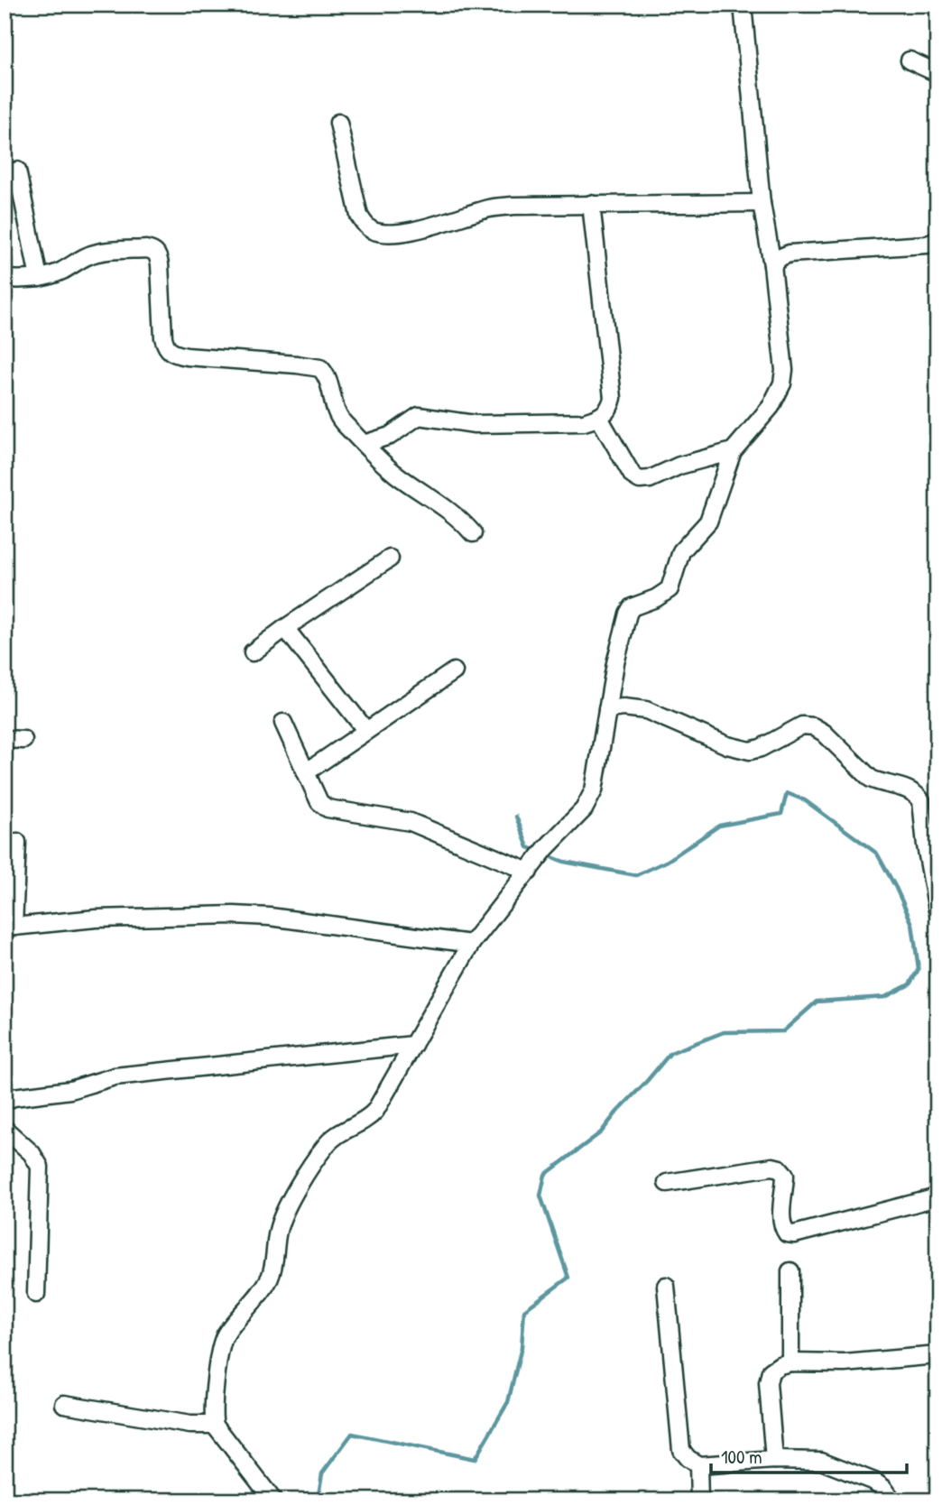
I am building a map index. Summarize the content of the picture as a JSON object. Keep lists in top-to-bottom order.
{
  "scale_bar": "100 m"
}
